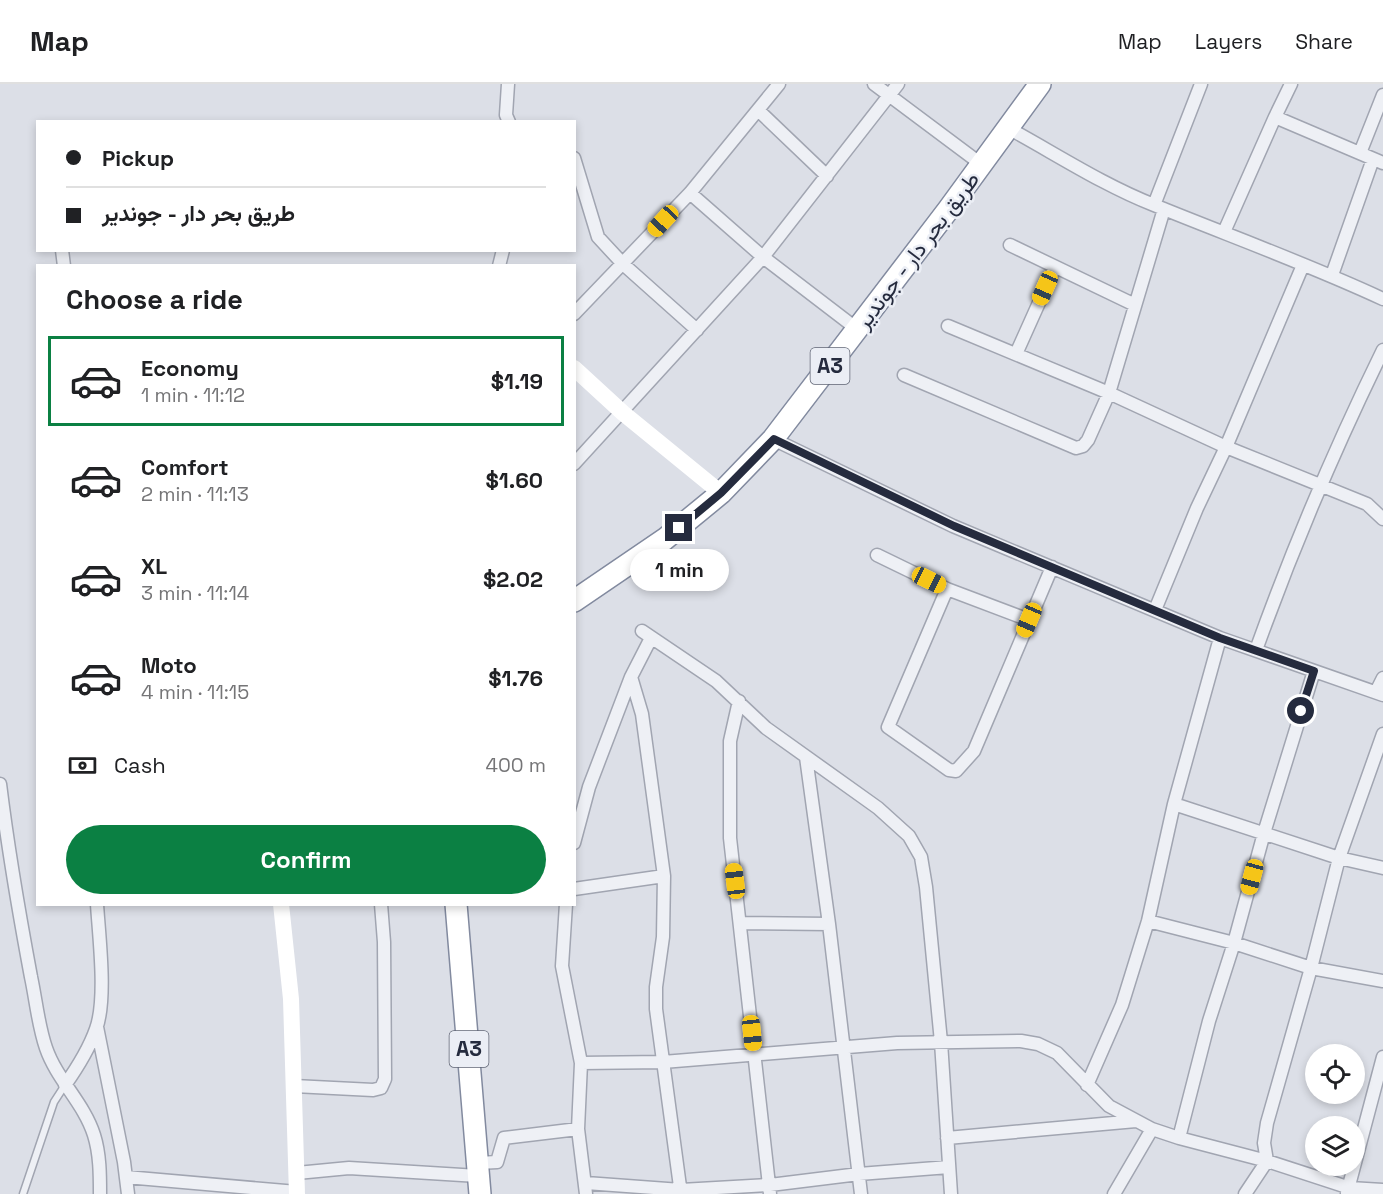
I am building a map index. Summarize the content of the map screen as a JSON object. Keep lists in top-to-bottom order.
{
  "streets": {
    "highway": ["طريق بحر دار - جوندير", "A3"]
  },
  "page": {
    "header": "Map",
    "nav": ["Map", "Layers", "Share"],
    "banner": ["Pickup", "طريق بحر دار - جوندير"],
    "heading": "Choose a ride",
    "list": [
      {
        "name": "Economy",
        "note": "1 min · 11:12",
        "value": "$1.19"
      },
      {
        "name": "Comfort",
        "note": "2 min · 11:13",
        "value": "$1.60"
      },
      {
        "name": "XL",
        "note": "3 min · 11:14",
        "value": "$2.02"
      },
      {
        "name": "Moto",
        "note": "4 min · 11:15",
        "value": "$1.76"
      }
    ],
    "bubble": "1 min",
    "pay": ["Cash", "400 m"],
    "buttons": "Confirm"
  }
}
